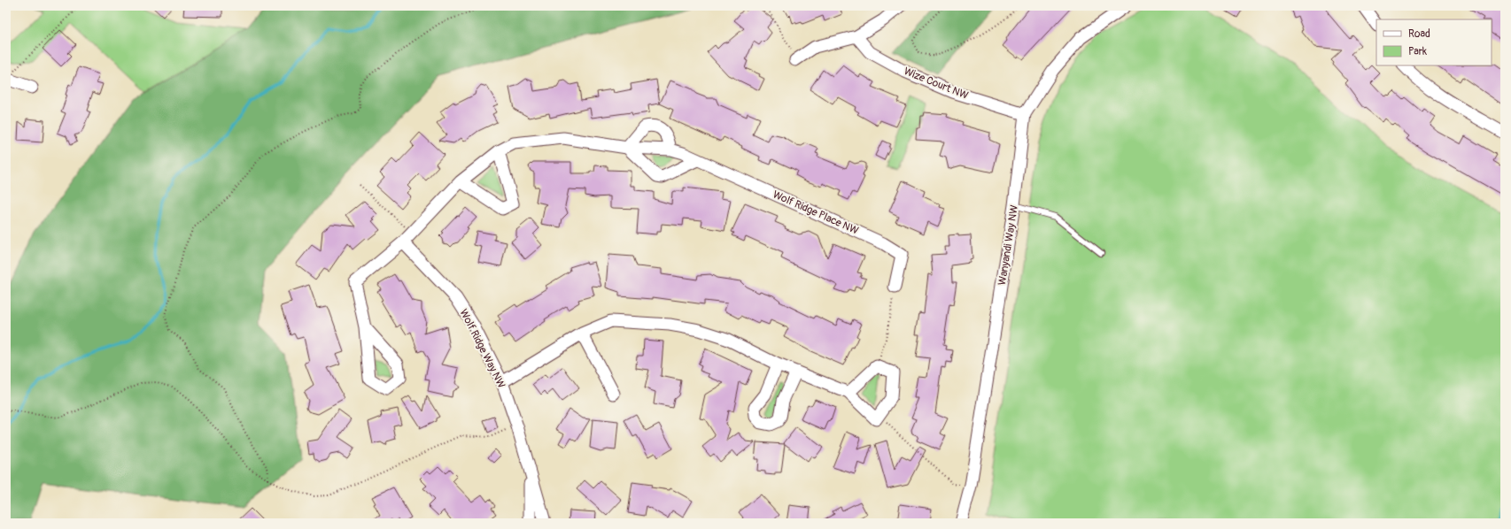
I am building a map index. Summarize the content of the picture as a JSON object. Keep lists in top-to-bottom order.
{
  "streets": {
    "street": [
      "Wize Court NW",
      "Wolf Ridge Place NW",
      "Wanyandi Way NW",
      "Wolf Ridge Way NW"
    ]
  },
  "crossings": [
    ["Wize Court NW", "Wanyandi Way NW"],
    ["Wolf Ridge Place NW", "Wolf Ridge Way NW"]
  ],
  "legend": ["Road", "Park"]
}
